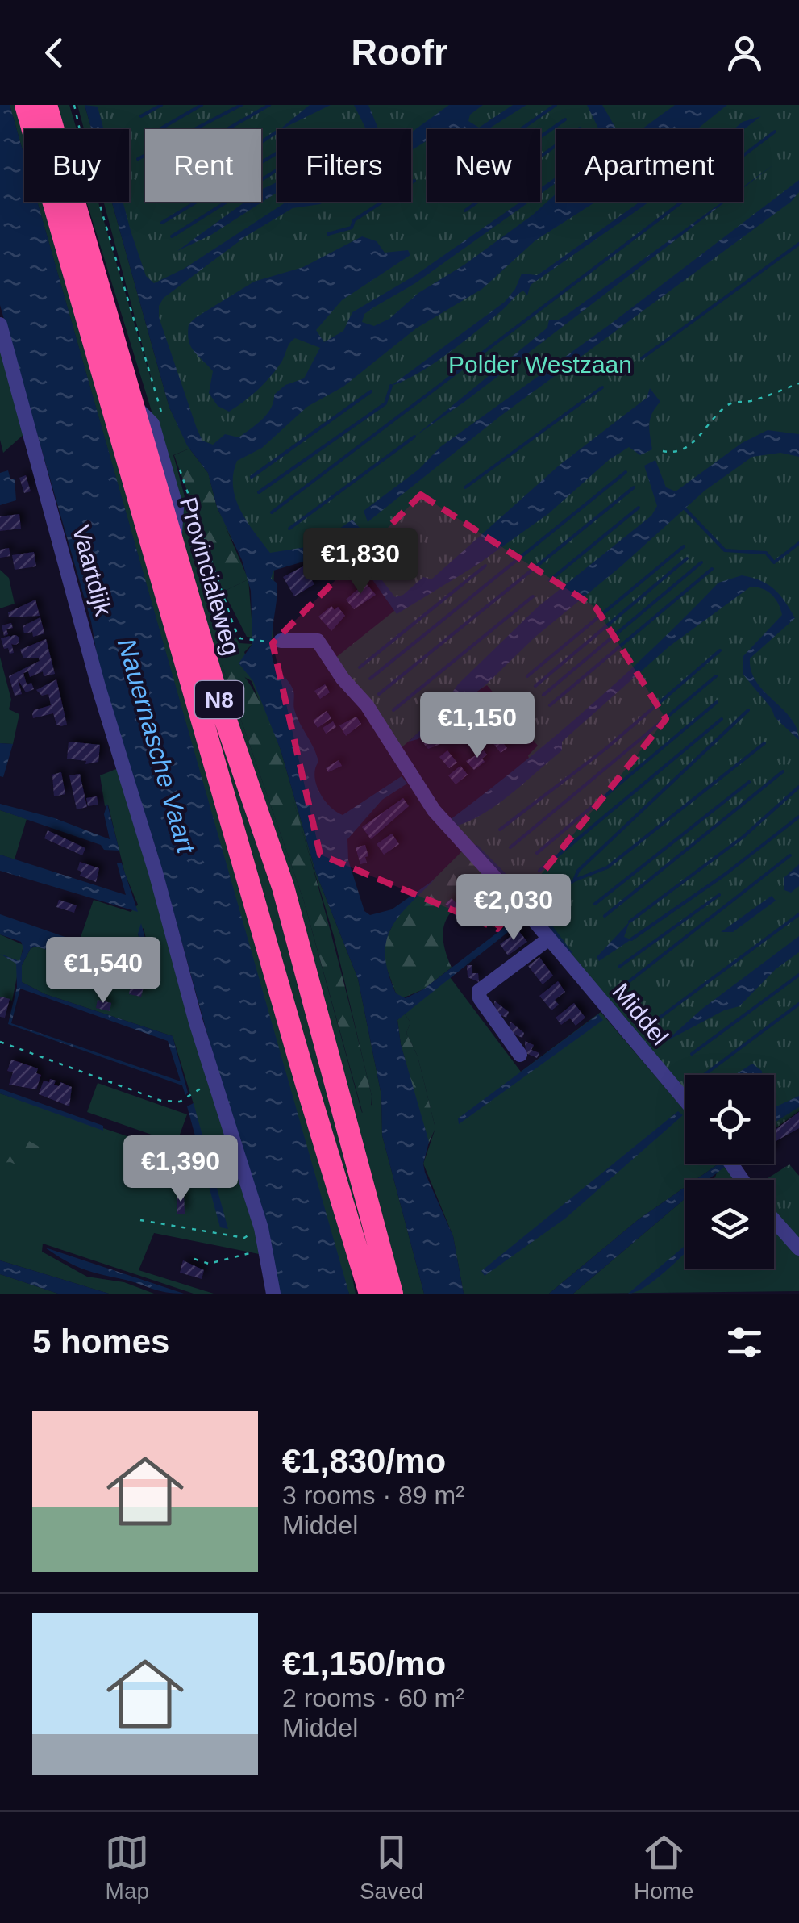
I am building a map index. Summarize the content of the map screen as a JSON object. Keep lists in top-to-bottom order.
{
  "streets": {
    "highway": ["Provincialeweg", "N8"],
    "street": ["Vaartdijk", "Middel"]
  },
  "water": ["Nauernasche Vaart"],
  "parks": ["Polder Westzaan"],
  "page": {
    "header": "Roofr",
    "chip": [
      "Buy",
      "Rent",
      "Filters",
      "New",
      "Apartment"
    ],
    "price": [
      "€1,830",
      "€1,150",
      "€2,030",
      "€1,540",
      "€1,390"
    ],
    "heading": "5 homes",
    "list": [
      {
        "name": "€1,830/mo",
        "note": "3 rooms · 89 m² · Middel"
      },
      {
        "name": "€1,150/mo",
        "note": "2 rooms · 60 m² · Middel"
      }
    ],
    "tabs": ["Map", "Saved", "Home"]
  }
}
